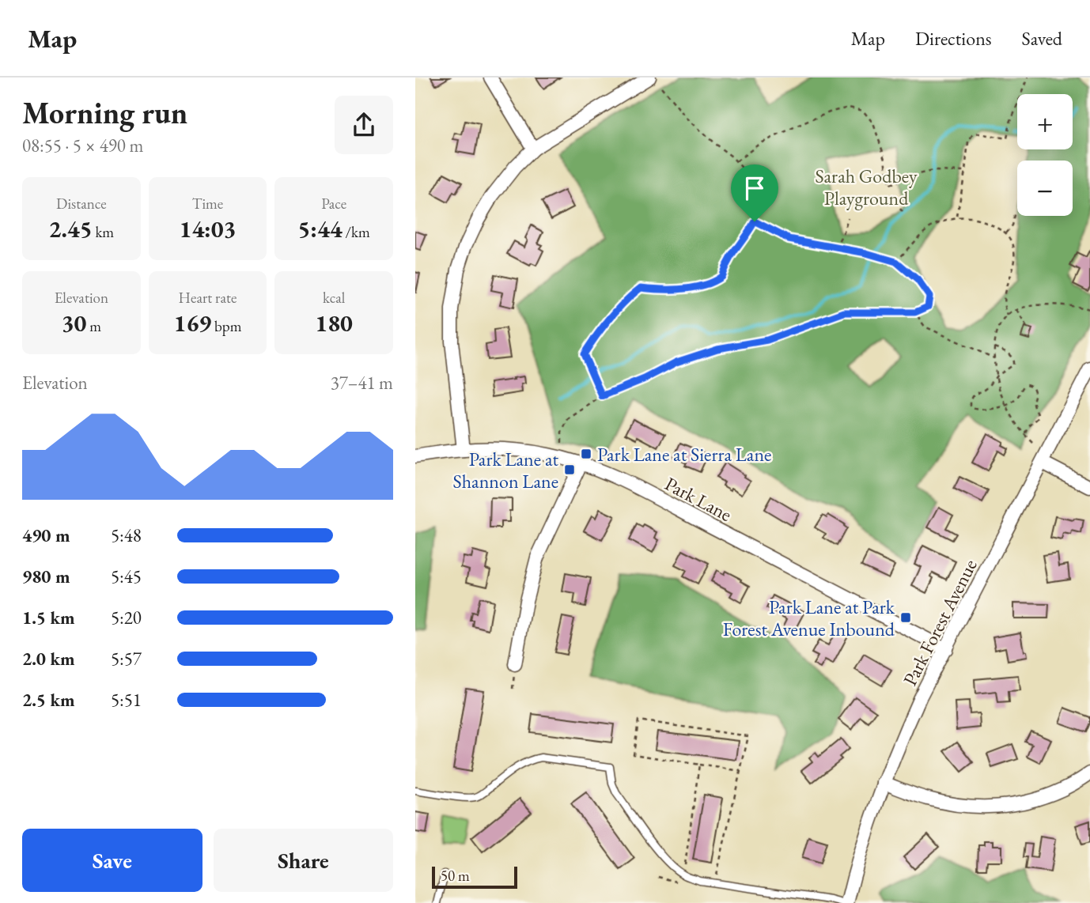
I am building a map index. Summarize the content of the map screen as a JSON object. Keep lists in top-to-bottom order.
{
  "streets": {
    "street": ["Park Lane", "Park Forest Avenue"]
  },
  "crossings": [
    ["Park Lane", "Park Forest Avenue"]
  ],
  "parks": ["Sarah Godbey Playground"],
  "places": {
    "transit": ["Park Lane at Sierra Lane", "Park Lane at Shannon Lane", "Park Lane at Park Forest Avenue Inbound"]
  },
  "scale_bar": "50 m",
  "page": {
    "header": "Map",
    "nav": ["Map", "Directions", "Saved"],
    "heading": ["Morning run", "08:55 · 5 × 490 m"],
    "map_buttons": ["+", "−"],
    "stats": [
      ["Distance", "2.45 km"],
      ["Time", "14:03"],
      ["Pace", "5:44 /km"],
      ["Elevation", "30 m"],
      ["Heart rate", "169 bpm"],
      ["kcal", "180"]
    ],
    "chart": ["Elevation", "37–41 m"],
    "list": [
      {
        "name": "490 m",
        "note": "5:48"
      },
      {
        "name": "980 m",
        "note": "5:45"
      },
      {
        "name": "1.5 km",
        "note": "5:20"
      },
      {
        "name": "2.0 km",
        "note": "5:57"
      },
      {
        "name": "2.5 km",
        "note": "5:51"
      }
    ],
    "buttons": ["Save", "Share"],
    "scale": "50 m"
  }
}
